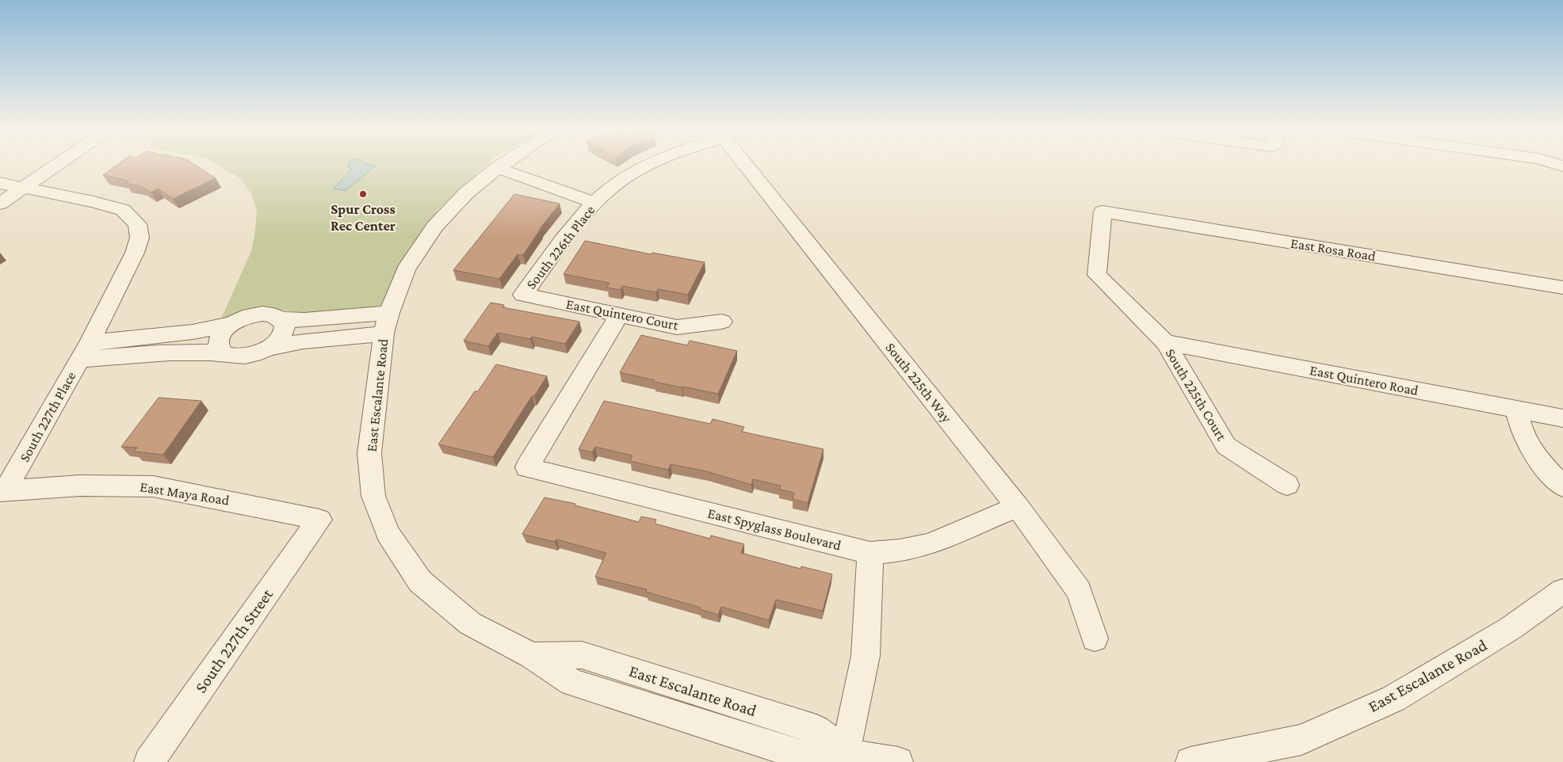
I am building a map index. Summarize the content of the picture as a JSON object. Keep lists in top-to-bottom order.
{
  "streets": {
    "street": [
      "South 226th Place",
      "East Rosa Road",
      "East Quintero Court",
      "East Quintero Road",
      "South 225th Way",
      "South 225th Court",
      "East Escalante Road",
      "South 227th Place",
      "East Maya Road",
      "East Spyglass Boulevard",
      "South 227th Street"
    ]
  },
  "crossings": [
    ["South 226th Place", "East Quintero Court"],
    ["East Rosa Road", "South 225th Court"],
    ["East Quintero Court", "East Spyglass Boulevard"],
    ["East Quintero Road", "South 225th Court"],
    ["South 225th Way", "East Spyglass Boulevard"],
    ["South 227th Place", "East Maya Road"],
    ["East Maya Road", "South 227th Street"]
  ],
  "places": ["Spur Cross Rec Center"]
}
